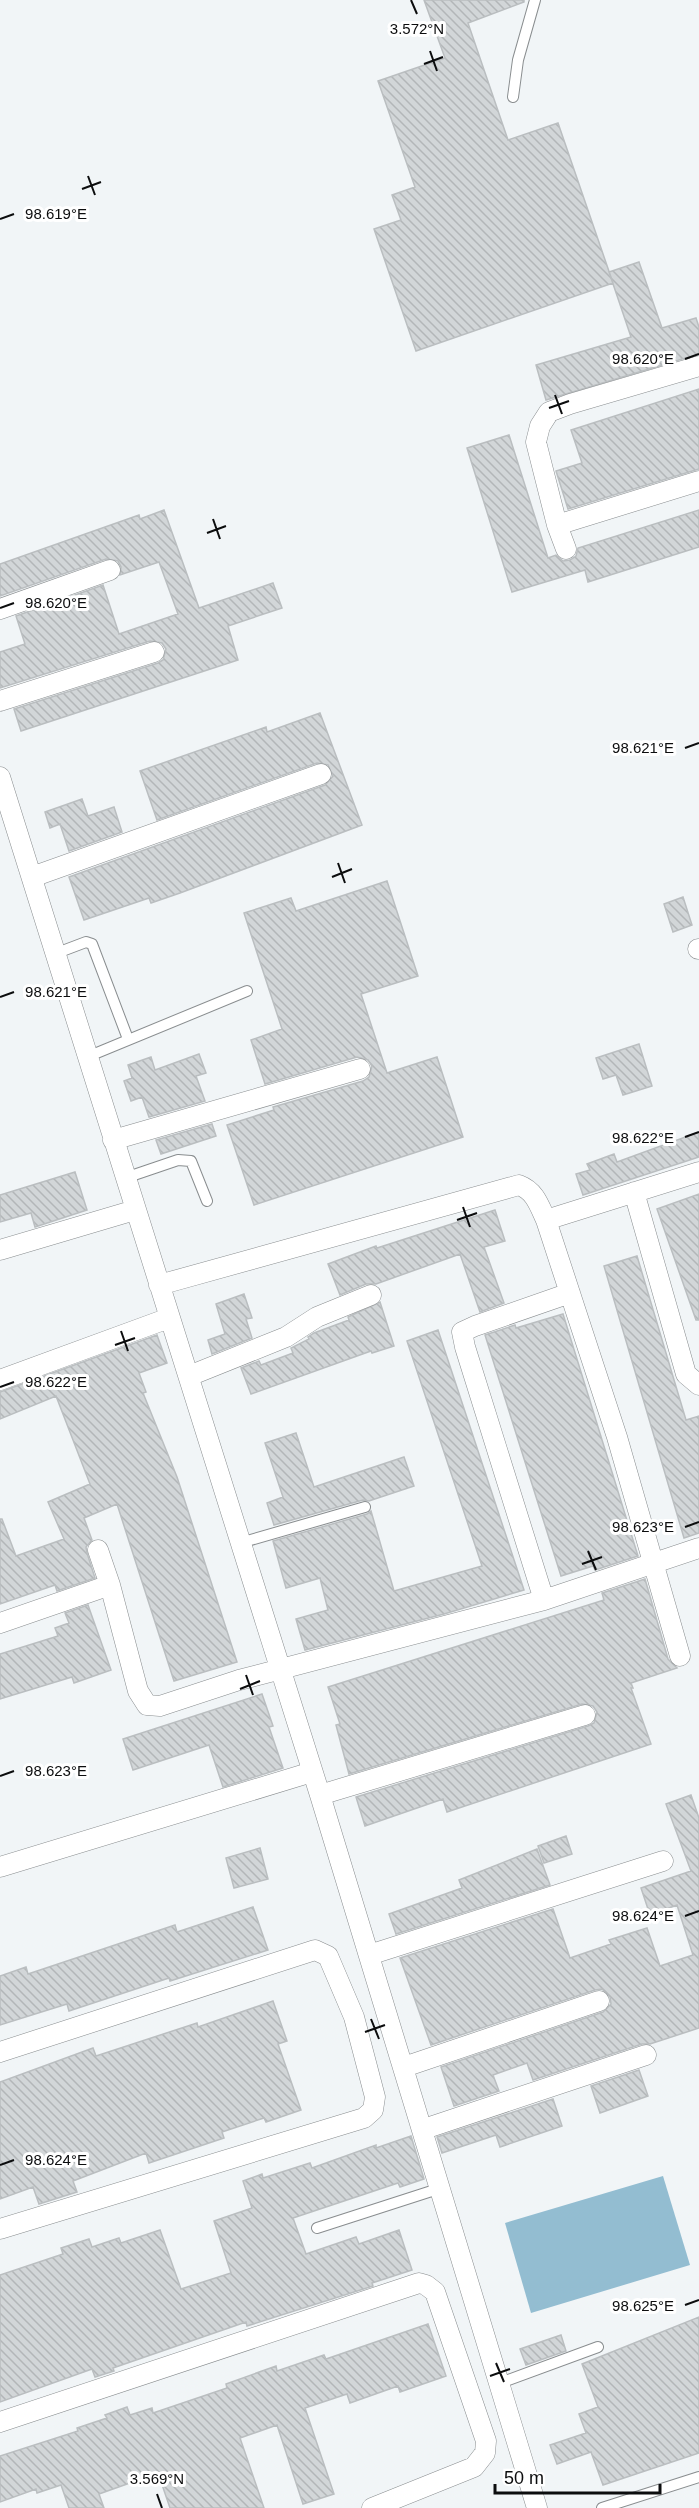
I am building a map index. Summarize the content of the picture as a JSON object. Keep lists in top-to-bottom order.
{
  "scale_bar": "50 m",
  "coordinates": [
    "3.572°N",
    "98.619°E",
    "98.620°E",
    "98.621°E",
    "98.622°E",
    "98.623°E",
    "98.624°E",
    "98.625°E",
    "3.569°N"
  ]
}
